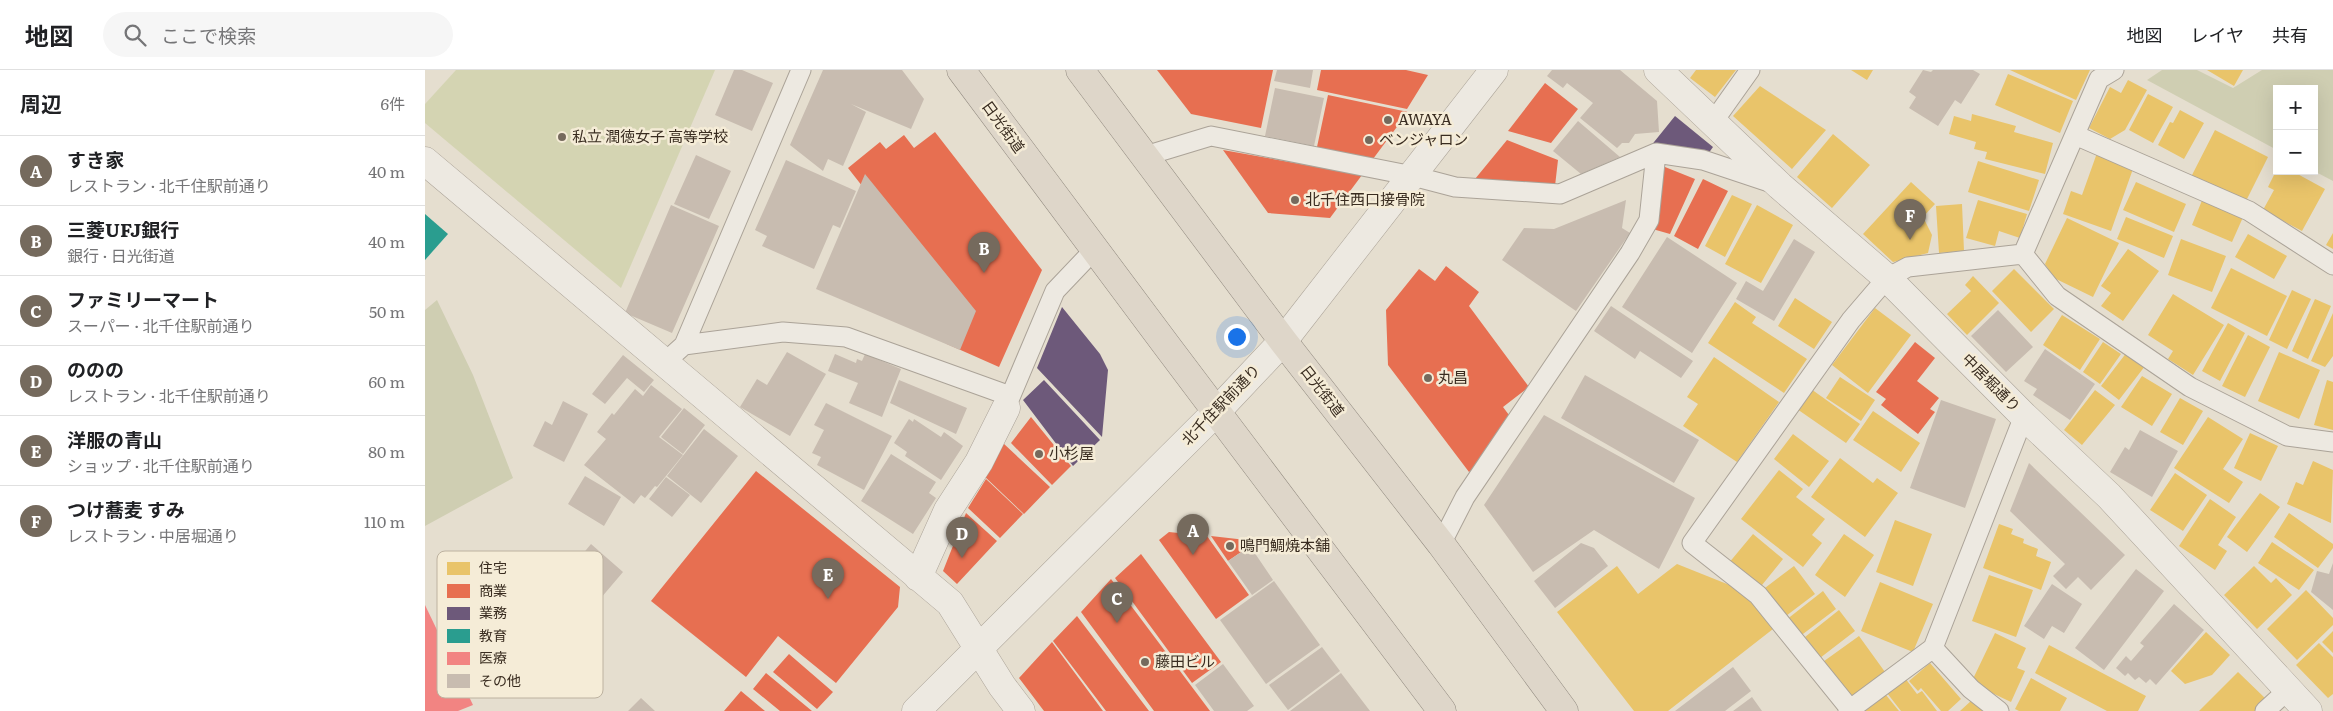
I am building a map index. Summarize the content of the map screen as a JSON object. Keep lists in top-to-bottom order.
{
  "streets": {
    "highway": ["日光街道"],
    "street": ["中居堀通り", "北千住駅前通り"]
  },
  "crossings": [
    ["日光街道", "北千住駅前通り"]
  ],
  "places": [
    "AWAYA",
    "私立 潤徳女子 高等学校",
    "ベンジャロン",
    "北千住西口接骨院",
    "丸昌",
    "小杉屋",
    "鳴門鯛焼本舗",
    "藤田ビル"
  ],
  "legend": [
    "住宅",
    "商業",
    "業務",
    "教育",
    "医療",
    "その他"
  ],
  "page": {
    "header": "地図",
    "search": "ここで検索",
    "nav": ["地図", "レイヤ", "共有"],
    "heading": ["周辺", "6件"],
    "map_buttons": ["+", "−"],
    "list": [
      {
        "mark": "A",
        "name": "すき家",
        "note": "レストラン · 北千住駅前通り",
        "value": "40 m"
      },
      {
        "mark": "B",
        "name": "三菱UFJ銀行",
        "note": "銀行 · 日光街道",
        "value": "40 m"
      },
      {
        "mark": "C",
        "name": "ファミリーマート",
        "note": "スーパー · 北千住駅前通り",
        "value": "50 m"
      },
      {
        "mark": "D",
        "name": "ののの",
        "note": "レストラン · 北千住駅前通り",
        "value": "60 m"
      },
      {
        "mark": "E",
        "name": "洋服の青山",
        "note": "ショップ · 北千住駅前通り",
        "value": "80 m"
      },
      {
        "mark": "F",
        "name": "つけ蕎麦 すみ",
        "note": "レストラン · 中居堀通り",
        "value": "110 m"
      }
    ],
    "pins": [
      "F",
      "B",
      "A",
      "D",
      "E",
      "C"
    ]
  }
}
